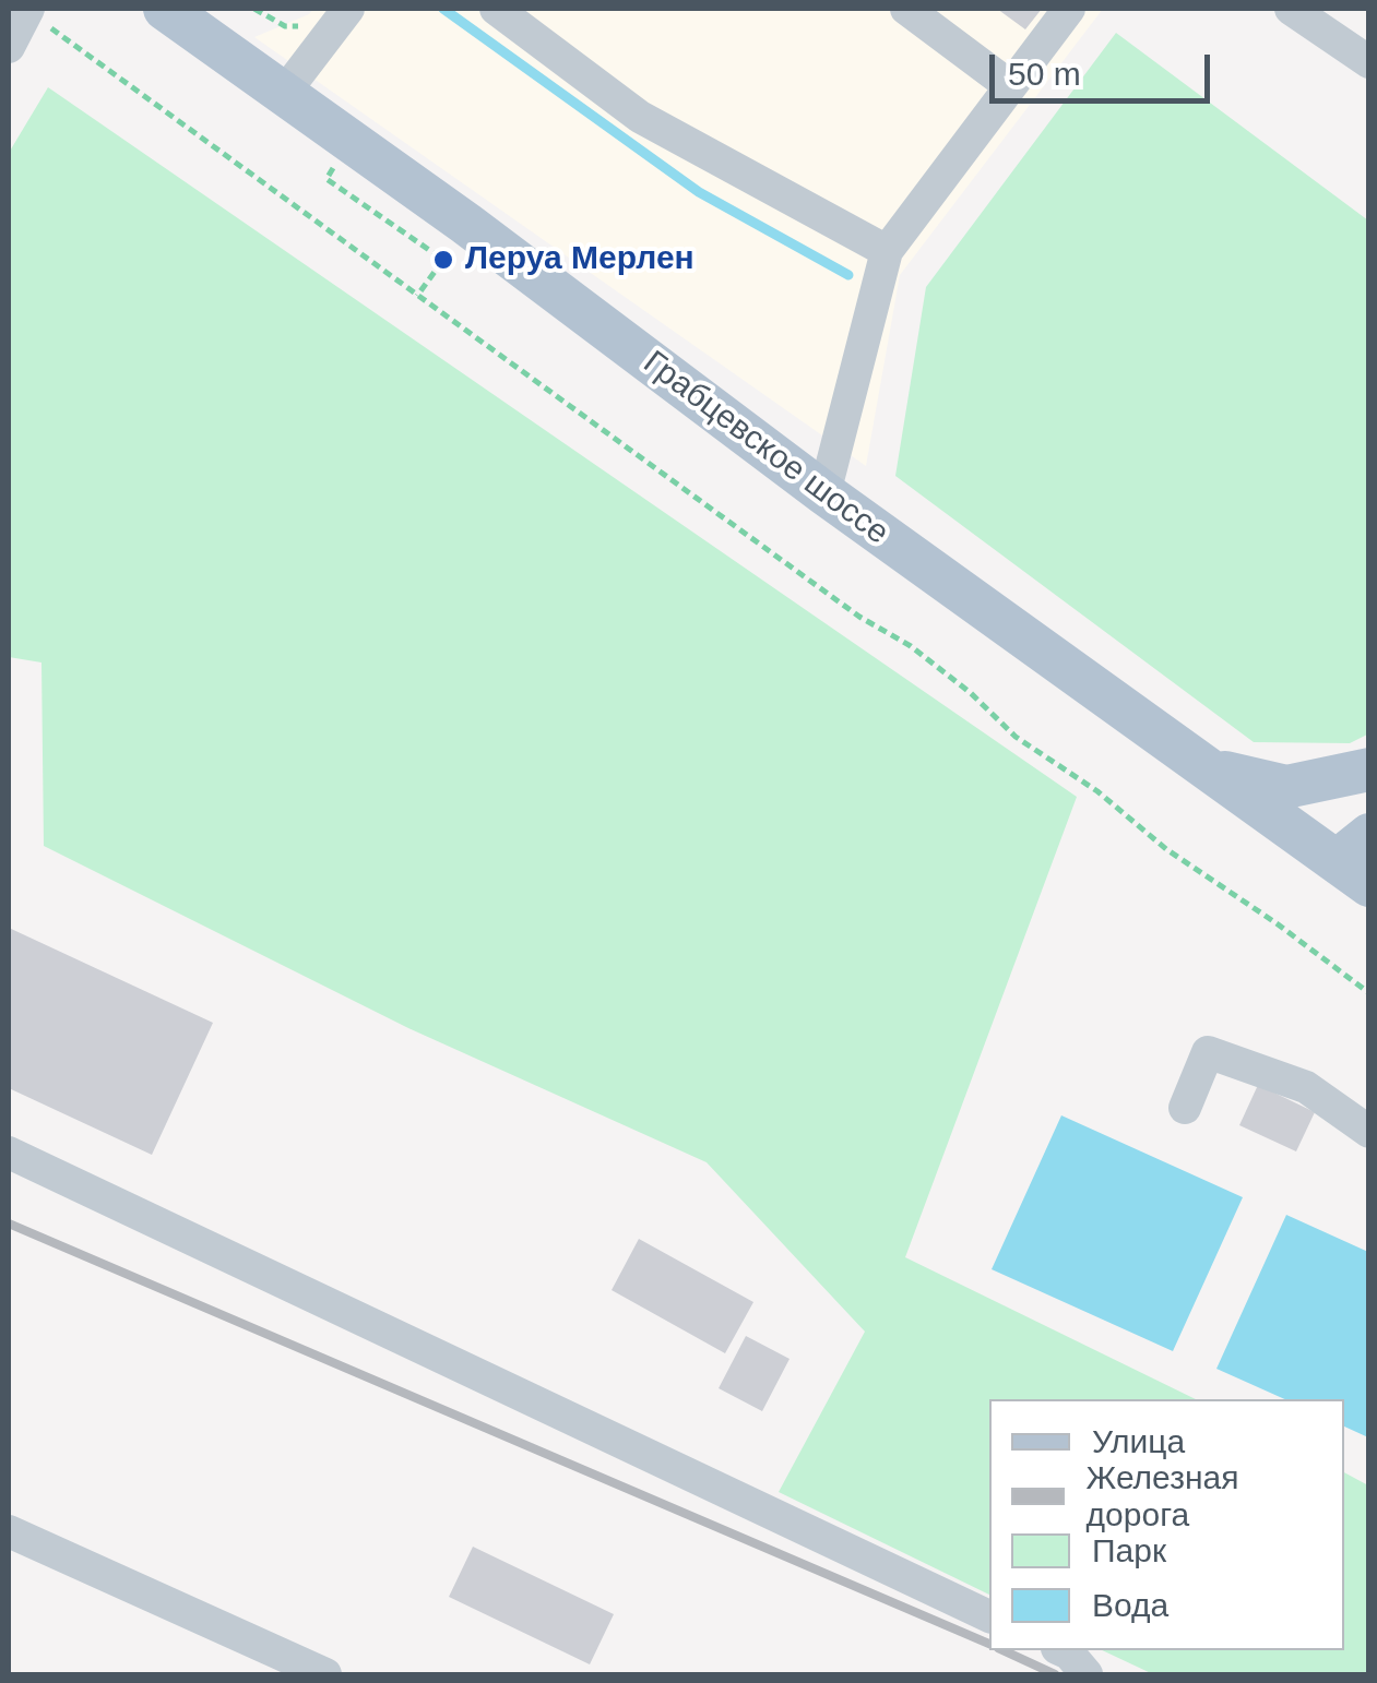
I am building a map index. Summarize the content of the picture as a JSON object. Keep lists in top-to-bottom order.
{
  "streets": {
    "main road": ["Грабцевское шоссе"]
  },
  "places": ["Леруа Мерлен"],
  "legend": [
    "Улица",
    "Железная дорога",
    "Парк",
    "Вода"
  ],
  "scale_bar": "50 m"
}
